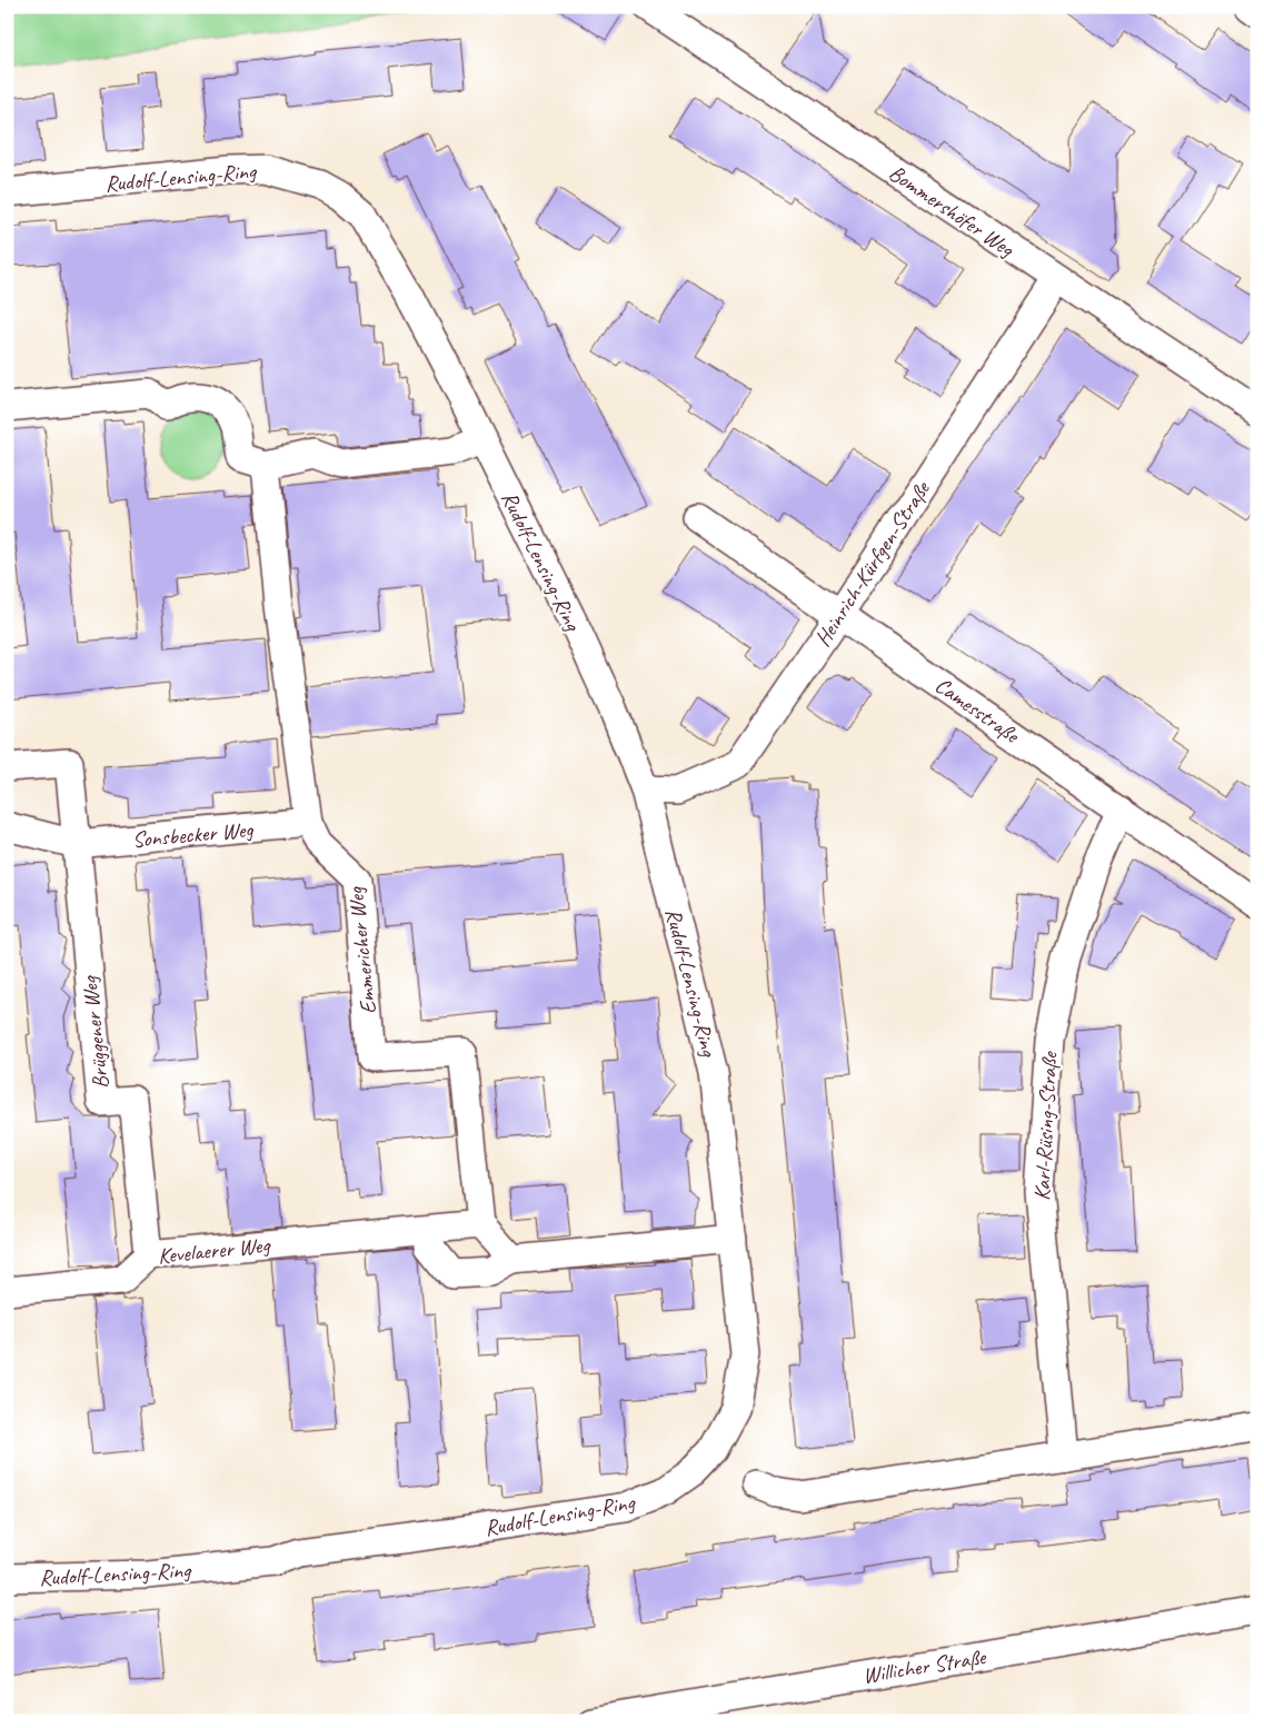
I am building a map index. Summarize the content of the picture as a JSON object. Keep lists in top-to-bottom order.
{
  "streets": {
    "street": [
      "Rudolf-Lensing-Ring",
      "Bommershöfer Weg",
      "Heinrich-Kürfgen-Straße",
      "Camesstraße",
      "Sonsbecker Weg",
      "Emmericher Weg",
      "Brüggener Weg",
      "Karl-Rüsing-Straße",
      "Kevelaerer Weg",
      "Willicher Straße"
    ]
  },
  "crossings": [
    ["Rudolf-Lensing-Ring", "Heinrich-Kürfgen-Straße"],
    ["Bommershöfer Weg", "Heinrich-Kürfgen-Straße"],
    ["Heinrich-Kürfgen-Straße", "Camesstraße"],
    ["Camesstraße", "Karl-Rüsing-Straße"],
    ["Sonsbecker Weg", "Emmericher Weg"],
    ["Sonsbecker Weg", "Brüggener Weg"],
    ["Emmericher Weg", "Kevelaerer Weg"],
    ["Brüggener Weg", "Kevelaerer Weg"]
  ]
}
